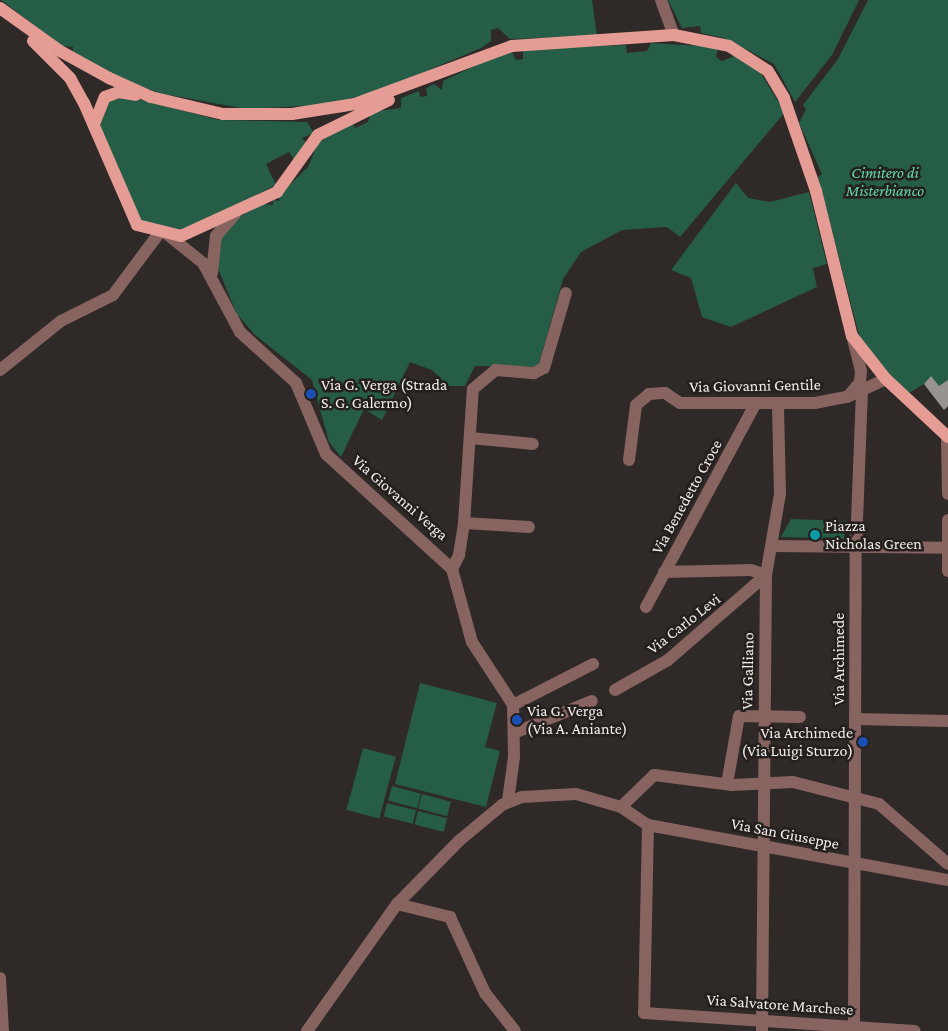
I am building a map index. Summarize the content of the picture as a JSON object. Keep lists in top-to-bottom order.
{
  "streets": {
    "street": [
      "Via Giovanni Gentile",
      "Via Benedetto Croce",
      "Via Giovanni Verga",
      "Via Carlo Levi",
      "Via Archimede",
      "Via Galliano",
      "Via San Giuseppe",
      "Via Salvatore Marchese"
    ]
  },
  "crossings": [
    ["Via Giovanni Gentile", "Via Benedetto Croce"],
    ["Via Giovanni Gentile", "Via Galliano"],
    ["Via Carlo Levi", "Via Galliano"],
    ["Via Archimede", "Via San Giuseppe"],
    ["Via Archimede", "Via Salvatore Marchese"],
    ["Via Galliano", "Via San Giuseppe"],
    ["Via Galliano", "Via Salvatore Marchese"],
    ["Via San Giuseppe", "Via Salvatore Marchese"]
  ],
  "parks": ["Cimitero di Misterbianco"],
  "places": [
    "Via G. Verga (Strada S. G. Galermo)",
    "Piazza Nicholas Green",
    "Via G. Verga (Via A. Aniante)",
    "Via Archimede (Via Luigi Sturzo)"
  ]
}
